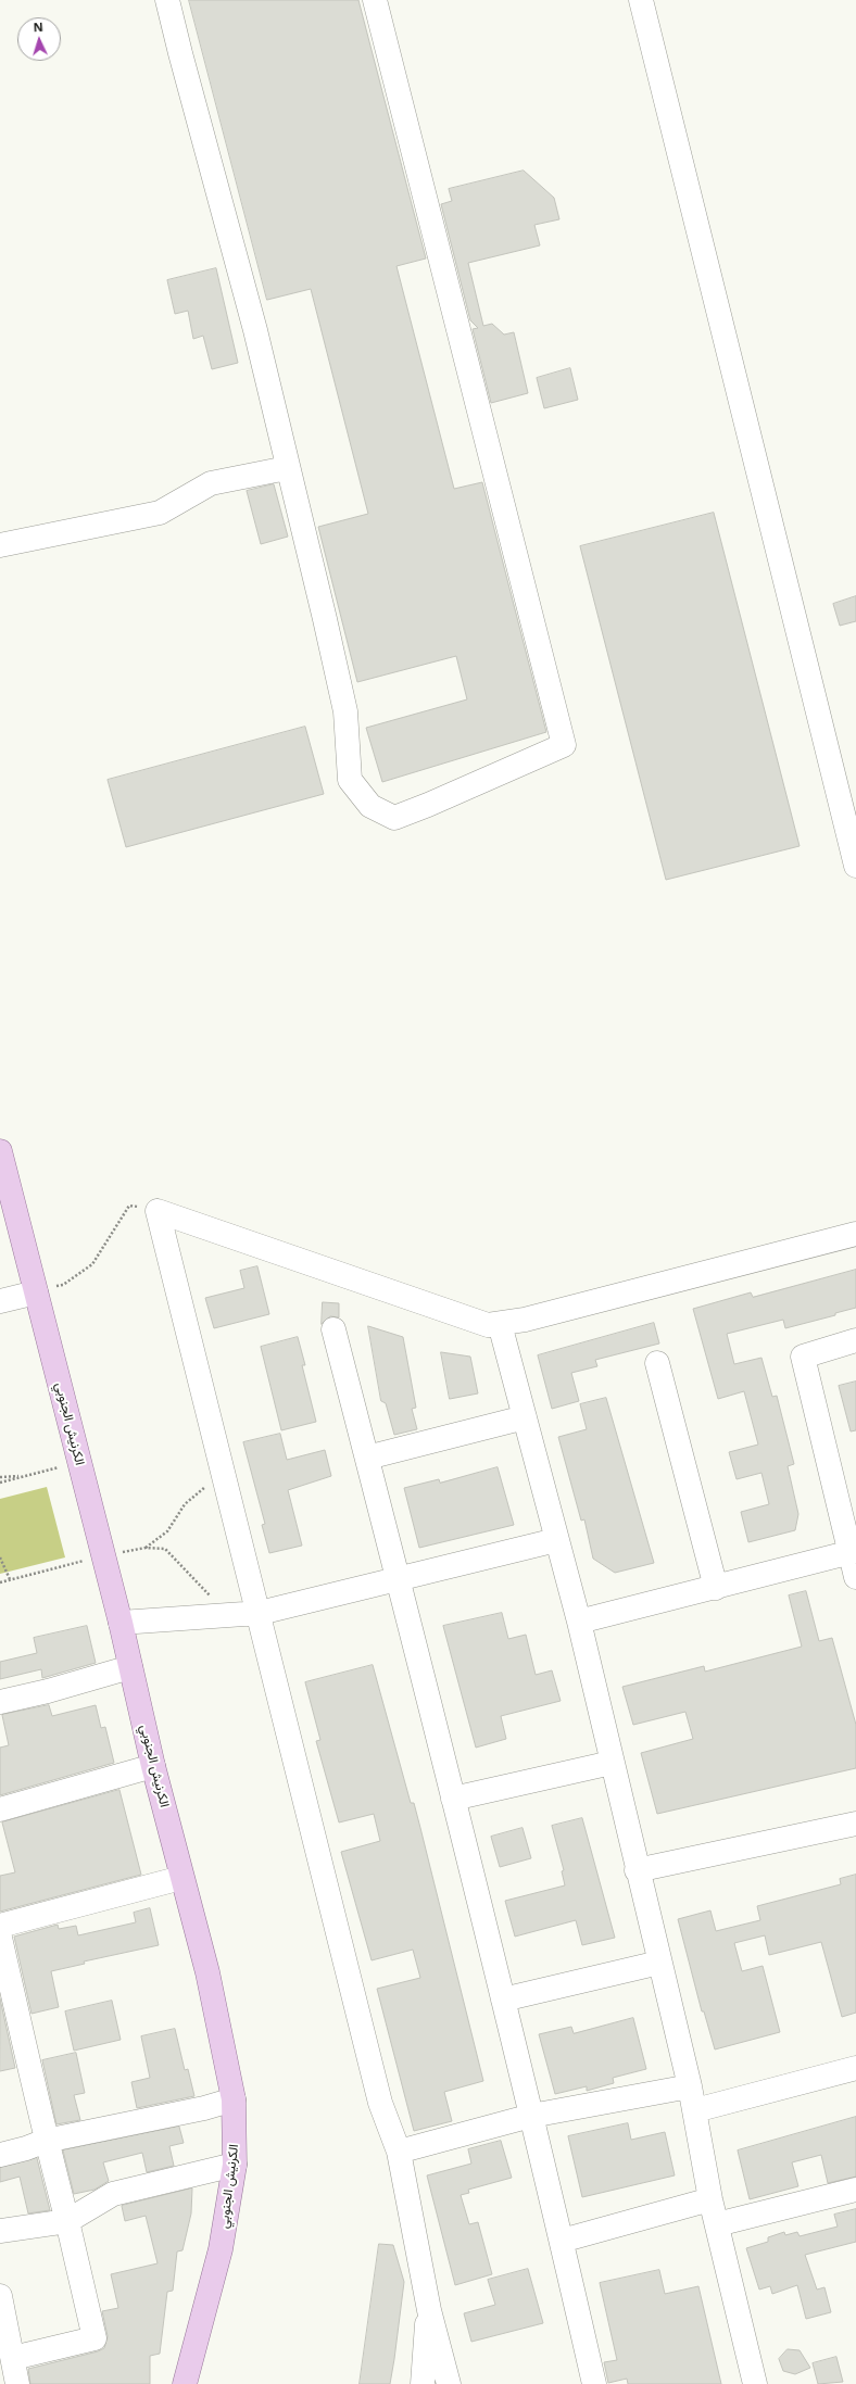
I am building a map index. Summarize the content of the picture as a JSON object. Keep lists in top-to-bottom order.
{
  "streets": {
    "main road": ["الكرنيش الجنوبي"]
  },
  "north": "top"
}
